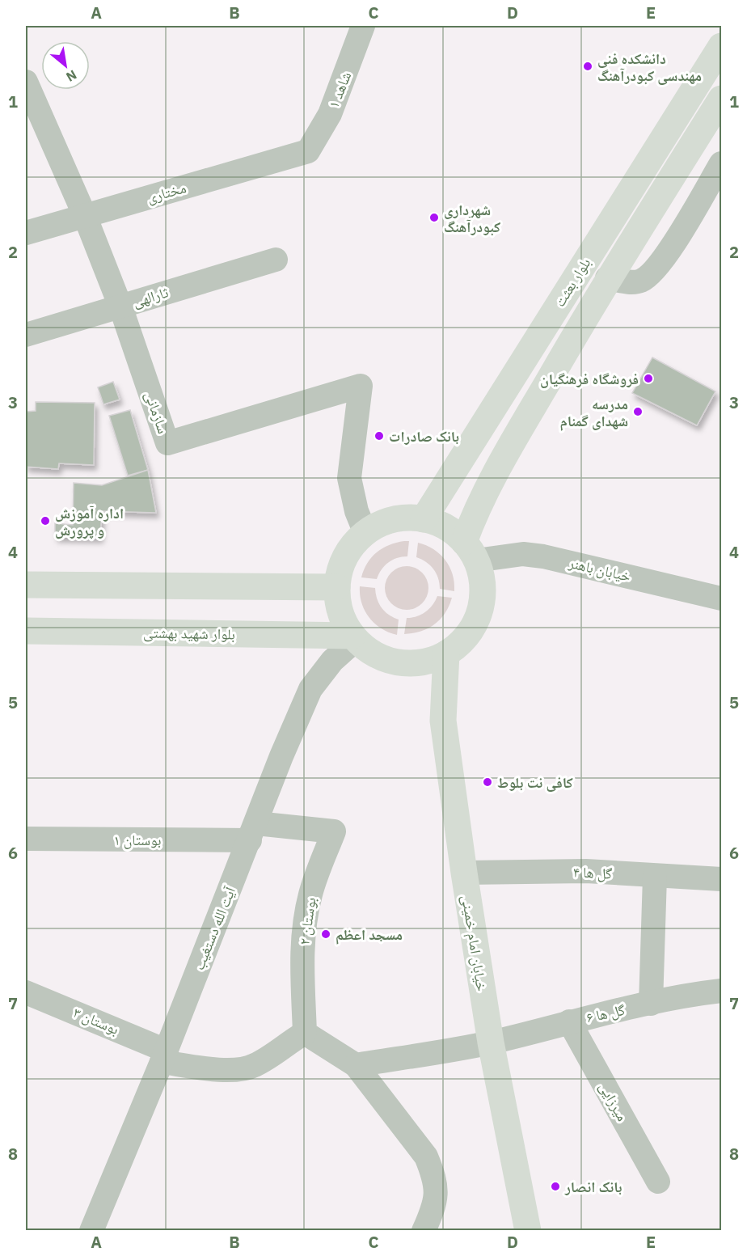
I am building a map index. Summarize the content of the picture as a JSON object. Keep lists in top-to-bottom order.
{
  "streets": {
    "main road": ["بلوار بعثت", "بلوار شهید بهشتی", "خیابان امام خمینی"],
    "street": [
      "شاهد ۱",
      "مختاری",
      "ثارالهی",
      "سازمانی",
      "خیابان باهنر",
      "بوستان ۱",
      "گل ها ۴",
      "بوستان ۲",
      "آیت الله دستغیب",
      "گل ها ۶",
      "بوستان ۳",
      "میرزایی"
    ]
  },
  "crossings": [
    ["شاهد ۱", "مختاری"],
    ["مختاری", "سازمانی"],
    ["بلوار بعثت", "سازمانی"],
    ["بلوار بعثت", "خیابان باهنر"],
    ["بلوار بعثت", "بلوار شهید بهشتی"],
    ["بلوار بعثت", "آیت الله دستغیب"],
    ["بلوار بعثت", "خیابان امام خمینی"],
    ["ثارالهی", "سازمانی"],
    ["سازمانی", "خیابان باهنر"],
    ["سازمانی", "بلوار شهید بهشتی"],
    ["سازمانی", "آیت الله دستغیب"],
    ["سازمانی", "خیابان امام خمینی"],
    ["خیابان باهنر", "بلوار شهید بهشتی"],
    ["خیابان باهنر", "آیت الله دستغیب"],
    ["خیابان باهنر", "خیابان امام خمینی"],
    ["بلوار شهید بهشتی", "آیت الله دستغیب"],
    ["بلوار شهید بهشتی", "خیابان امام خمینی"],
    ["بوستان ۱", "بوستان ۲"],
    ["بوستان ۱", "آیت الله دستغیب"],
    ["گل ها ۴", "خیابان امام خمینی"],
    ["بوستان ۲", "آیت الله دستغیب"],
    ["بوستان ۲", "بوستان ۳"],
    ["آیت الله دستغیب", "خیابان امام خمینی"],
    ["آیت الله دستغیب", "بوستان ۳"],
    ["خیابان امام خمینی", "گل ها ۶"],
    ["گل ها ۶", "میرزایی"]
  ],
  "places": [
    "دانشکده فنی مهندسی کبودرآهنگ",
    "شهرداری کبودرآهنگ",
    "فروشگاه فرهنگیان",
    "مدرسه شهدای گمنام",
    "بانک صادرات",
    "اداره آموزش و پرورش",
    "کافی نت بلوط",
    "مسجد اعظم",
    "بانک انصار"
  ],
  "north": "bottom right",
  "grid": {
    "columns": [
      "A",
      "B",
      "C",
      "D",
      "E"
    ],
    "rows": [
      "1",
      "2",
      "3",
      "4",
      "5",
      "6",
      "7",
      "8"
    ]
  }
}
